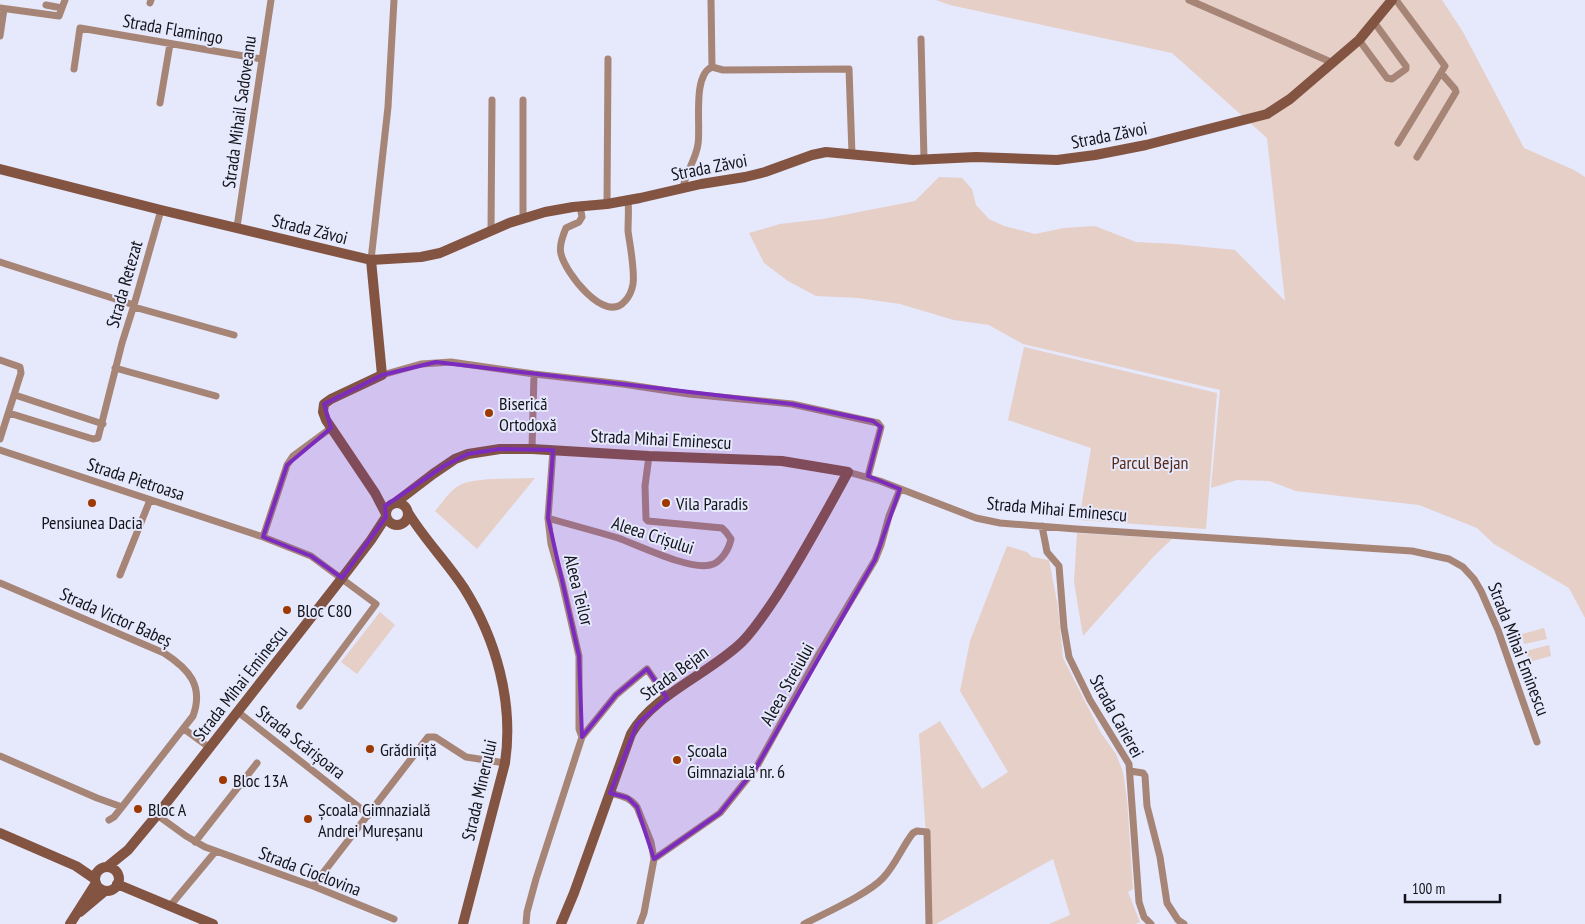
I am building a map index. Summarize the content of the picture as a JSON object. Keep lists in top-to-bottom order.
{
  "streets": {
    "street": [
      "Strada Flamingo",
      "Strada Mihail Sadoveanu",
      "Strada Zăvoi",
      "Strada Retezat",
      "Strada Mihai Eminescu",
      "Strada Pietroasa",
      "Aleea Crișului",
      "Aleea Teilor",
      "Strada Victor Babeș",
      "Strada Bejan",
      "Aleea Streiului",
      "Strada Carierei",
      "Strada Scărișoara",
      "Strada Minerului",
      "Strada Cioclovina"
    ]
  },
  "crossings": [
    ["Strada Flamingo", "Strada Mihail Sadoveanu"],
    ["Strada Mihail Sadoveanu", "Strada Zăvoi"],
    ["Strada Zăvoi", "Strada Retezat"],
    ["Strada Mihai Eminescu", "Strada Pietroasa"],
    ["Strada Mihai Eminescu", "Aleea Crișului"],
    ["Strada Mihai Eminescu", "Aleea Teilor"],
    ["Strada Mihai Eminescu", "Strada Bejan"],
    ["Strada Mihai Eminescu", "Aleea Streiului"],
    ["Strada Mihai Eminescu", "Strada Carierei"],
    ["Strada Mihai Eminescu", "Strada Scărișoara"],
    ["Strada Mihai Eminescu", "Strada Minerului"],
    ["Strada Mihai Eminescu", "Strada Cioclovina"],
    ["Strada Pietroasa", "Strada Scărișoara"],
    ["Aleea Crișului", "Aleea Teilor"],
    ["Aleea Teilor", "Strada Bejan"]
  ],
  "parks": ["Parcul Bejan"],
  "places": [
    "Biserică Ortodoxă",
    "Pensiunea Dacia",
    "Vila Paradis",
    "Bloc C80",
    "Grădiniță",
    "Școala Gimnazială nr. 6",
    "Bloc 13A",
    "Bloc A",
    "Școala Gimnazială Andrei Mureșanu"
  ],
  "scale_bar": "100 m"
}
